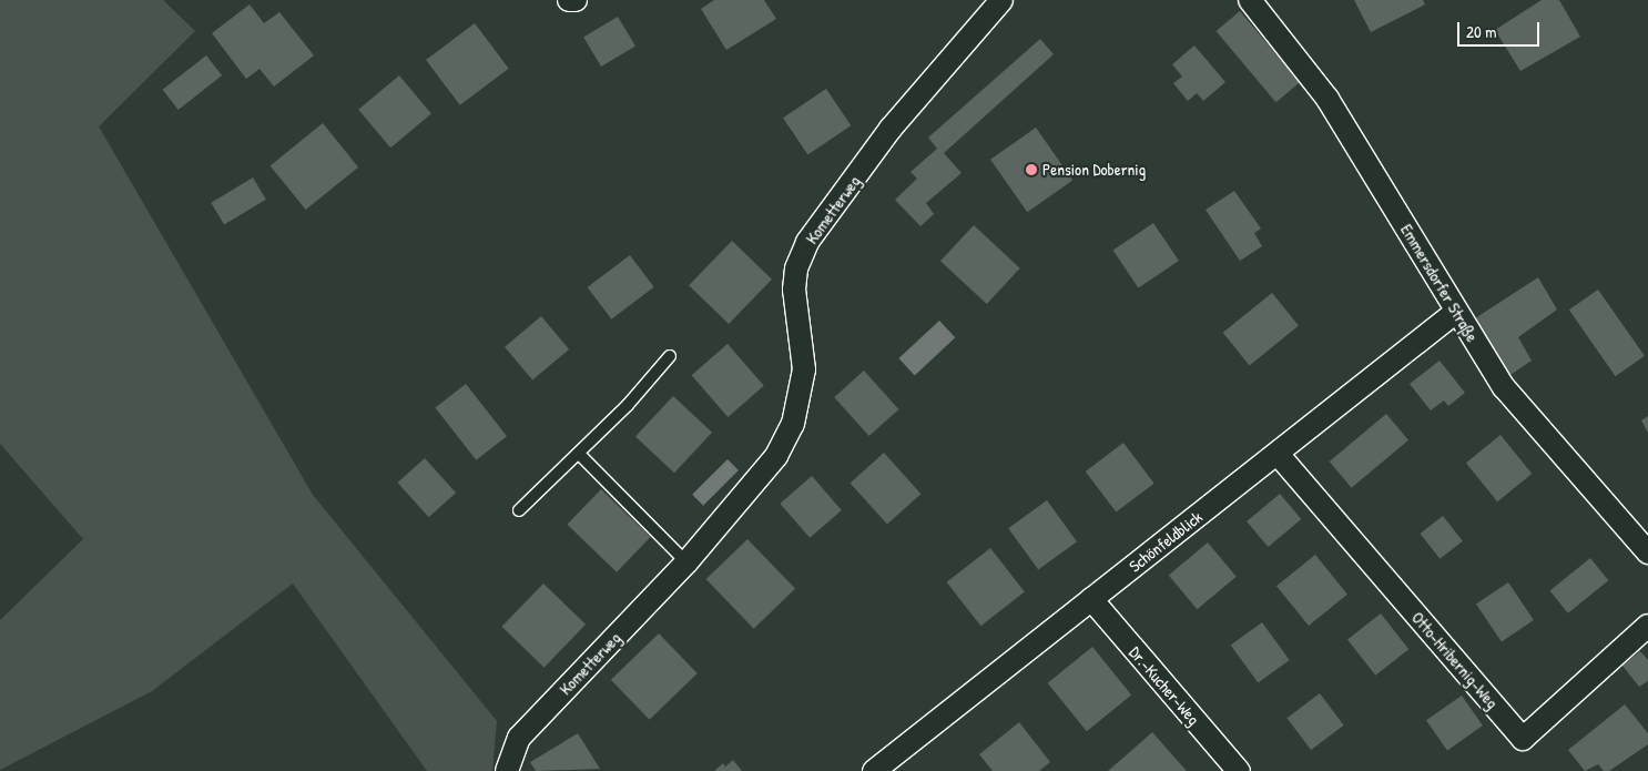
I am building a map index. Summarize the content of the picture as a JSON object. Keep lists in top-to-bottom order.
{
  "streets": {
    "street": [
      "Kometterweg",
      "Emmersdorfer Straße",
      "Schönfeldblick",
      "Otto-Hribernig-Weg",
      "Dr.-Kucher-Weg"
    ]
  },
  "crossings": [
    ["Emmersdorfer Straße", "Schönfeldblick"],
    ["Schönfeldblick", "Otto-Hribernig-Weg"],
    ["Schönfeldblick", "Dr.-Kucher-Weg"]
  ],
  "places": ["Pension Dobernig"],
  "scale_bar": "20 m"
}
